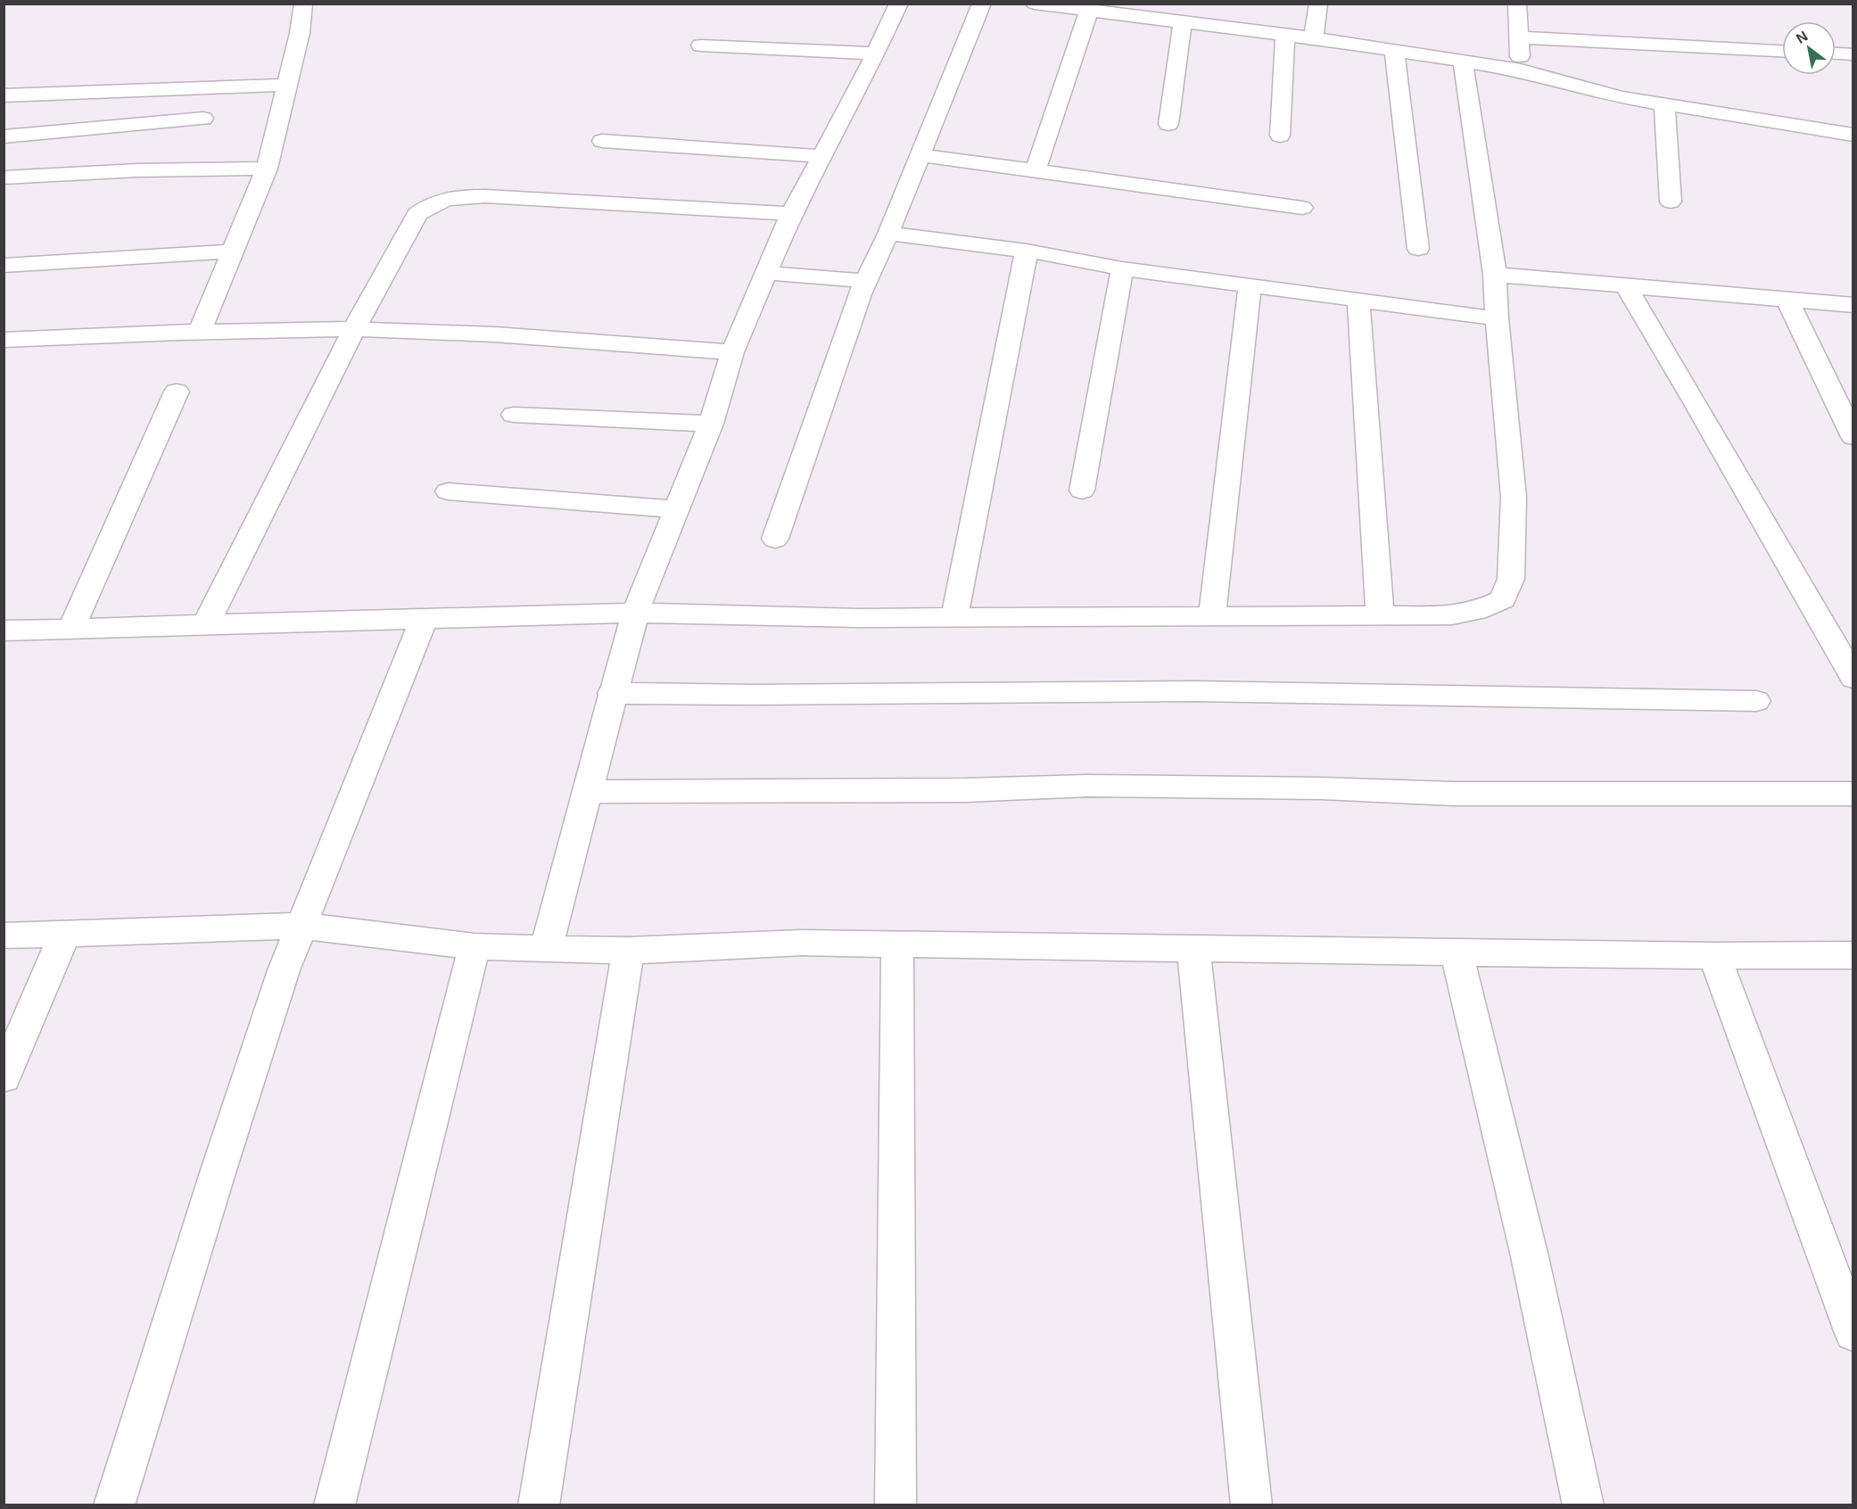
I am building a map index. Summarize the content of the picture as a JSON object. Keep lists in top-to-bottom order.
{
  "north": "top left"
}
